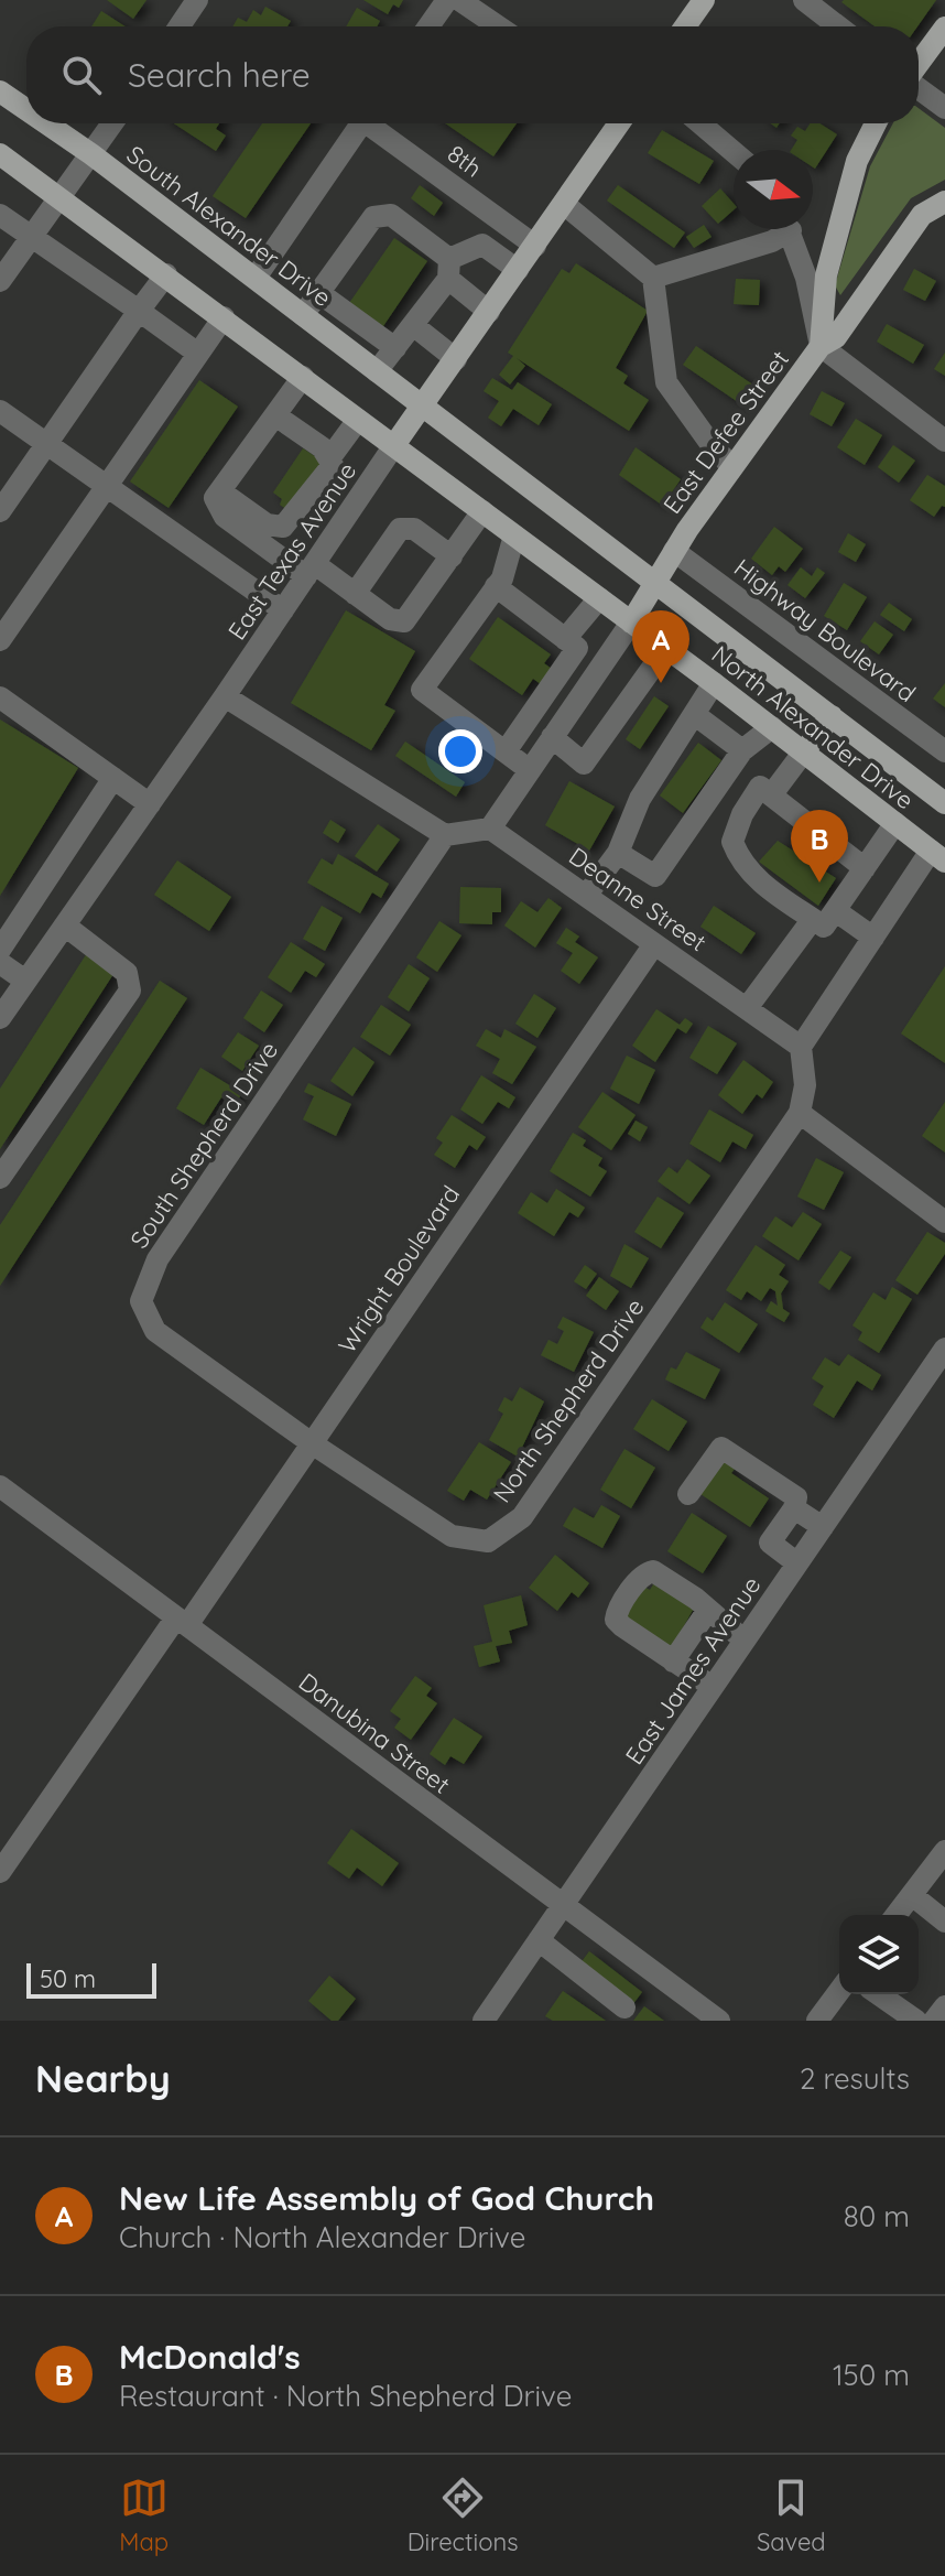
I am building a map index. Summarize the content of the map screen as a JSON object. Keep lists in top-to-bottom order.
{
  "streets": {
    "main road": [
      "South Alexander Drive",
      "East Defee Street",
      "East Texas Avenue",
      "North Alexander Drive"
    ],
    "street": [
      "8th",
      "Highway Boulevard",
      "Deanne Street",
      "South Shepherd Drive",
      "Wright Boulevard",
      "North Shepherd Drive",
      "East James Avenue",
      "Danubina Street"
    ]
  },
  "crossings": [
    ["8th", "East Texas Avenue"],
    ["South Alexander Drive", "East Texas Avenue"],
    ["South Alexander Drive", "North Alexander Drive"],
    ["East Defee Street", "Highway Boulevard"],
    ["East Defee Street", "North Alexander Drive"],
    ["East Texas Avenue", "North Alexander Drive"],
    ["Deanne Street", "Wright Boulevard"],
    ["South Shepherd Drive", "Wright Boulevard"],
    ["South Shepherd Drive", "North Shepherd Drive"],
    ["Wright Boulevard", "North Shepherd Drive"],
    ["Wright Boulevard", "Danubina Street"],
    ["East James Avenue", "Danubina Street"]
  ],
  "scale_bar": "50 m",
  "north": "right",
  "page": {
    "search": "Search here",
    "pins": ["A", "B"],
    "scale": "50 m",
    "heading": ["Nearby", "2 results"],
    "list": [
      {
        "mark": "A",
        "name": "New Life Assembly of God Church",
        "note": "Church · North Alexander Drive",
        "value": "80 m"
      },
      {
        "mark": "B",
        "name": "McDonald's",
        "note": "Restaurant · North Shepherd Drive",
        "value": "150 m"
      }
    ],
    "nav": ["Map", "Directions", "Saved"]
  }
}
